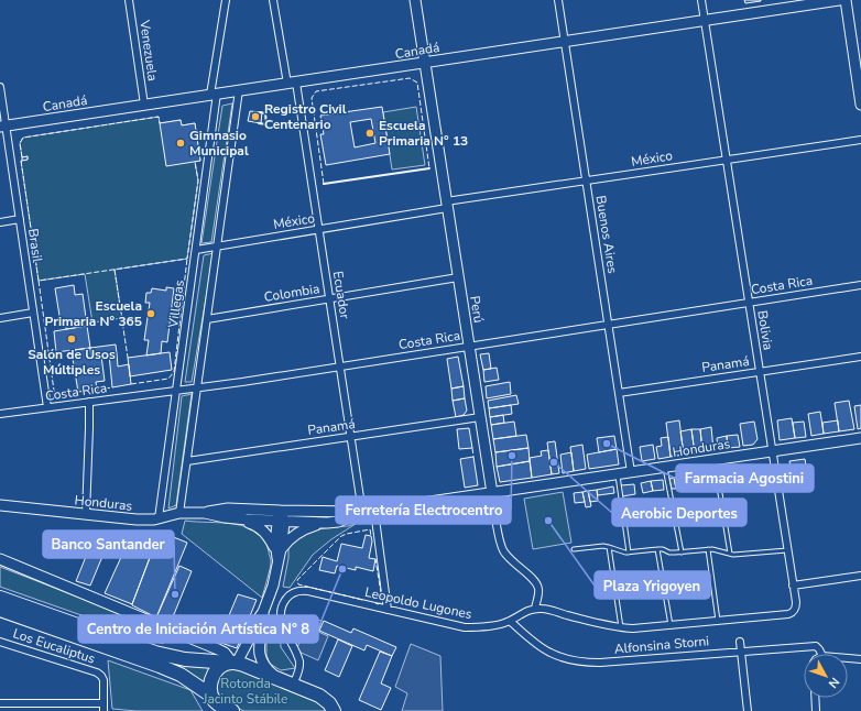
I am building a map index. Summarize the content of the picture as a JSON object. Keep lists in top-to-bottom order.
{
  "streets": {
    "main road": ["Canadá", "Perú", "Honduras"],
    "street": [
      "Venezuela",
      "México",
      "Buenos Aires",
      "Brasil",
      "Costa Rica",
      "Colombia",
      "Ecuador",
      "Villegas",
      "Bolivia",
      "Panamá",
      "Leopoldo Lugones",
      "Alfonsina Storni",
      "Los Eucaliptus"
    ]
  },
  "crossings": [
    ["Venezuela", "Canadá"],
    ["Canadá", "Buenos Aires"],
    ["Canadá", "Brasil"],
    ["Canadá", "Ecuador"],
    ["Canadá", "Villegas"],
    ["Canadá", "Perú"],
    ["Canadá", "Bolivia"],
    ["México", "Buenos Aires"],
    ["México", "Ecuador"],
    ["México", "Villegas"],
    ["México", "Perú"],
    ["México", "Bolivia"],
    ["Buenos Aires", "Costa Rica"],
    ["Buenos Aires", "Panamá"],
    ["Buenos Aires", "Honduras"],
    ["Brasil", "Costa Rica"],
    ["Costa Rica", "Ecuador"],
    ["Costa Rica", "Villegas"],
    ["Costa Rica", "Perú"],
    ["Costa Rica", "Bolivia"],
    ["Colombia", "Ecuador"],
    ["Colombia", "Perú"],
    ["Ecuador", "Panamá"],
    ["Ecuador", "Honduras"],
    ["Villegas", "Honduras"],
    ["Perú", "Panamá"],
    ["Perú", "Honduras"],
    ["Perú", "Leopoldo Lugones"],
    ["Bolivia", "Panamá"],
    ["Bolivia", "Honduras"],
    ["Leopoldo Lugones", "Alfonsina Storni"]
  ],
  "parks": ["Rotonda Jacinto Stábile"],
  "places": [
    "Registro Civil Centenario",
    "Escuela Primaria N° 13",
    "Gimnasio Municipal",
    "Escuela Primaria N° 365",
    "Salón de Usos Múltiples",
    "Farmacia Agostini",
    "Ferretería Electrocentro",
    "Aerobic Deportes",
    "Plaza Yrigoyen",
    "Centro de Iniciación Artística N° 8",
    "Banco Santander"
  ],
  "north": "bottom right"
}
